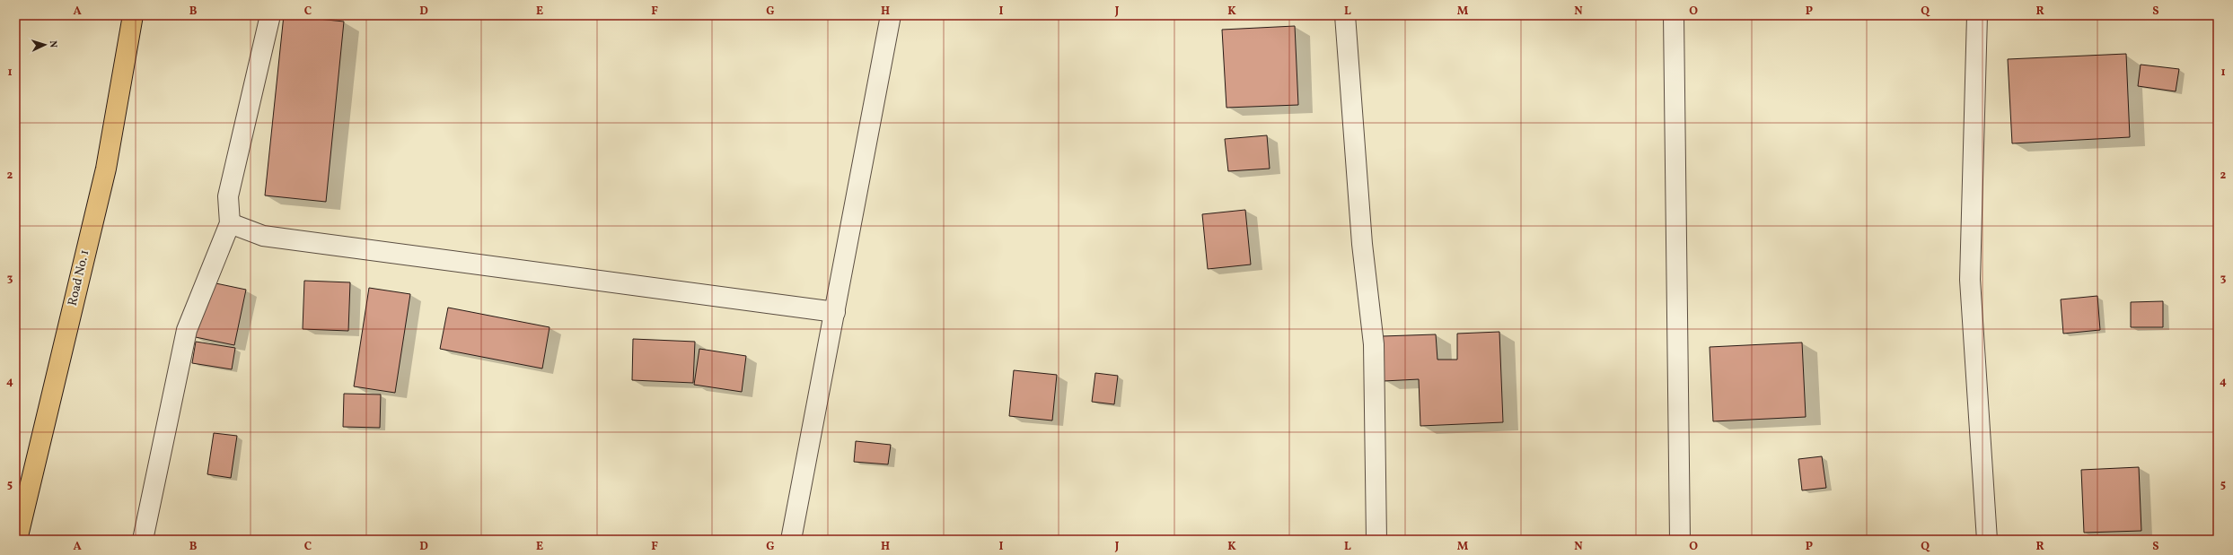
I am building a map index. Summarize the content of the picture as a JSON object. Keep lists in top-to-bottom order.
{
  "streets": {
    "highway": ["Road No. 1"]
  },
  "north": "right",
  "grid": {
    "columns": [
      "A",
      "B",
      "C",
      "D",
      "E",
      "F",
      "G",
      "H",
      "I",
      "J",
      "K",
      "L",
      "M",
      "N",
      "O",
      "P",
      "Q",
      "R",
      "S"
    ],
    "rows": [
      "1",
      "2",
      "3",
      "4",
      "5"
    ]
  }
}
